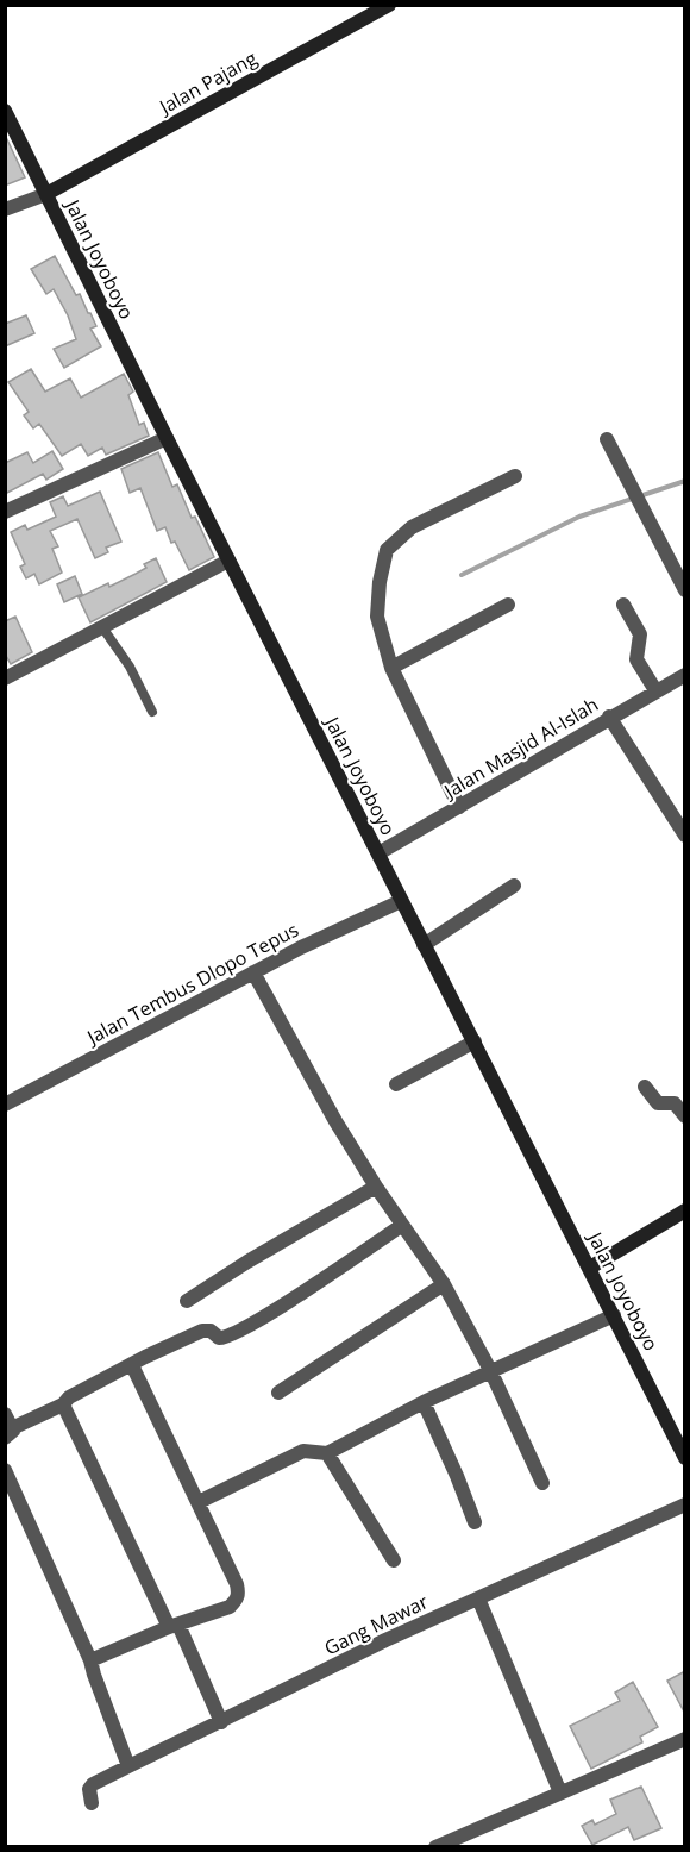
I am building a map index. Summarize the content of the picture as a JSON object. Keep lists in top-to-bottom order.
{
  "streets": {
    "main road": ["Jalan Pajang", "Jalan Joyoboyo"],
    "street": ["Jalan Masjid Al-Islah", "Jalan Tembus Dlopo Tepus", "Gang Mawar"]
  },
  "crossings": [
    ["Jalan Pajang", "Jalan Joyoboyo"],
    ["Jalan Joyoboyo", "Jalan Masjid Al-Islah"],
    ["Jalan Joyoboyo", "Jalan Tembus Dlopo Tepus"]
  ]
}
